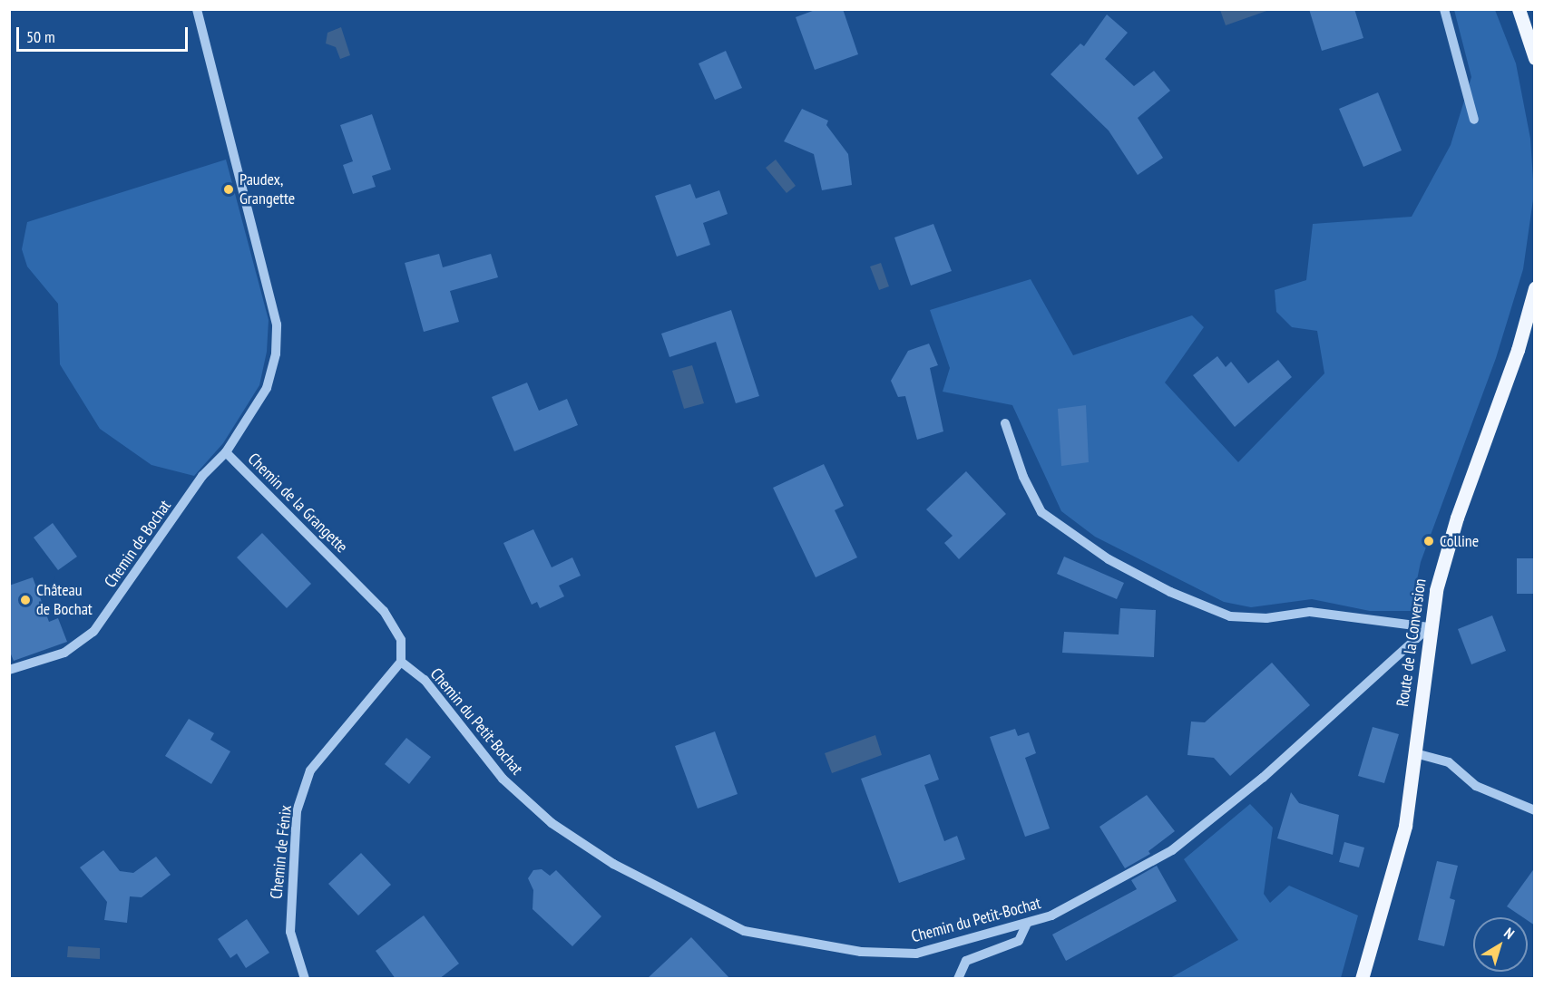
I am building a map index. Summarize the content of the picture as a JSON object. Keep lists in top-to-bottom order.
{
  "streets": {
    "main road": ["Route de la Conversion"],
    "street": [
      "Chemin de la Grangette",
      "Chemin de Bochat",
      "Chemin du Petit-Bochat",
      "Chemin de Fénix"
    ]
  },
  "crossings": [
    ["Chemin de la Grangette", "Chemin de Bochat"],
    ["Chemin de la Grangette", "Chemin du Petit-Bochat"],
    ["Chemin de la Grangette", "Chemin de Fénix"],
    ["Route de la Conversion", "Chemin du Petit-Bochat"],
    ["Chemin du Petit-Bochat", "Chemin de Fénix"]
  ],
  "places": ["Paudex, Grangette", "Colline", "Château de Bochat"],
  "scale_bar": "50 m",
  "north": "top right"
}
